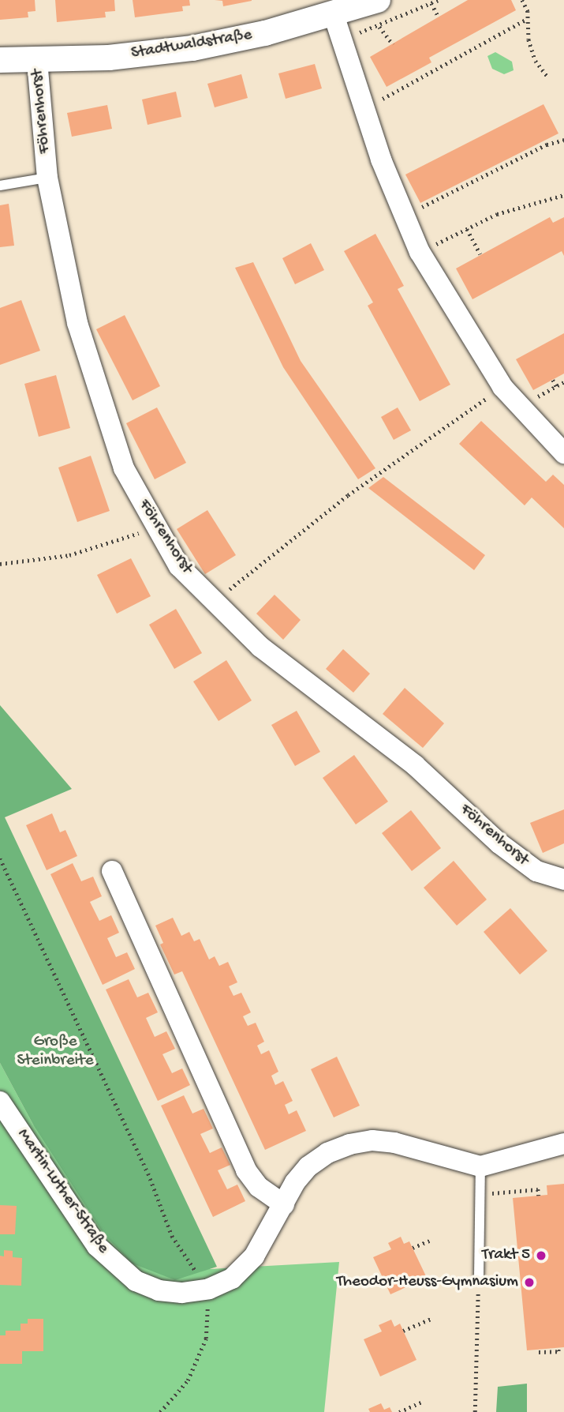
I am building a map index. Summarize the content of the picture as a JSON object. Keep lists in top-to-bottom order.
{
  "streets": {
    "street": ["Stadtwaldstraße", "Föhrenhorst", "Martin-Luther-Straße"]
  },
  "crossings": [
    ["Stadtwaldstraße", "Föhrenhorst"]
  ],
  "parks": ["Große Steinbreite"],
  "places": ["Trakt 5", "Theodor-Heuss-Gymnasium"]
}
